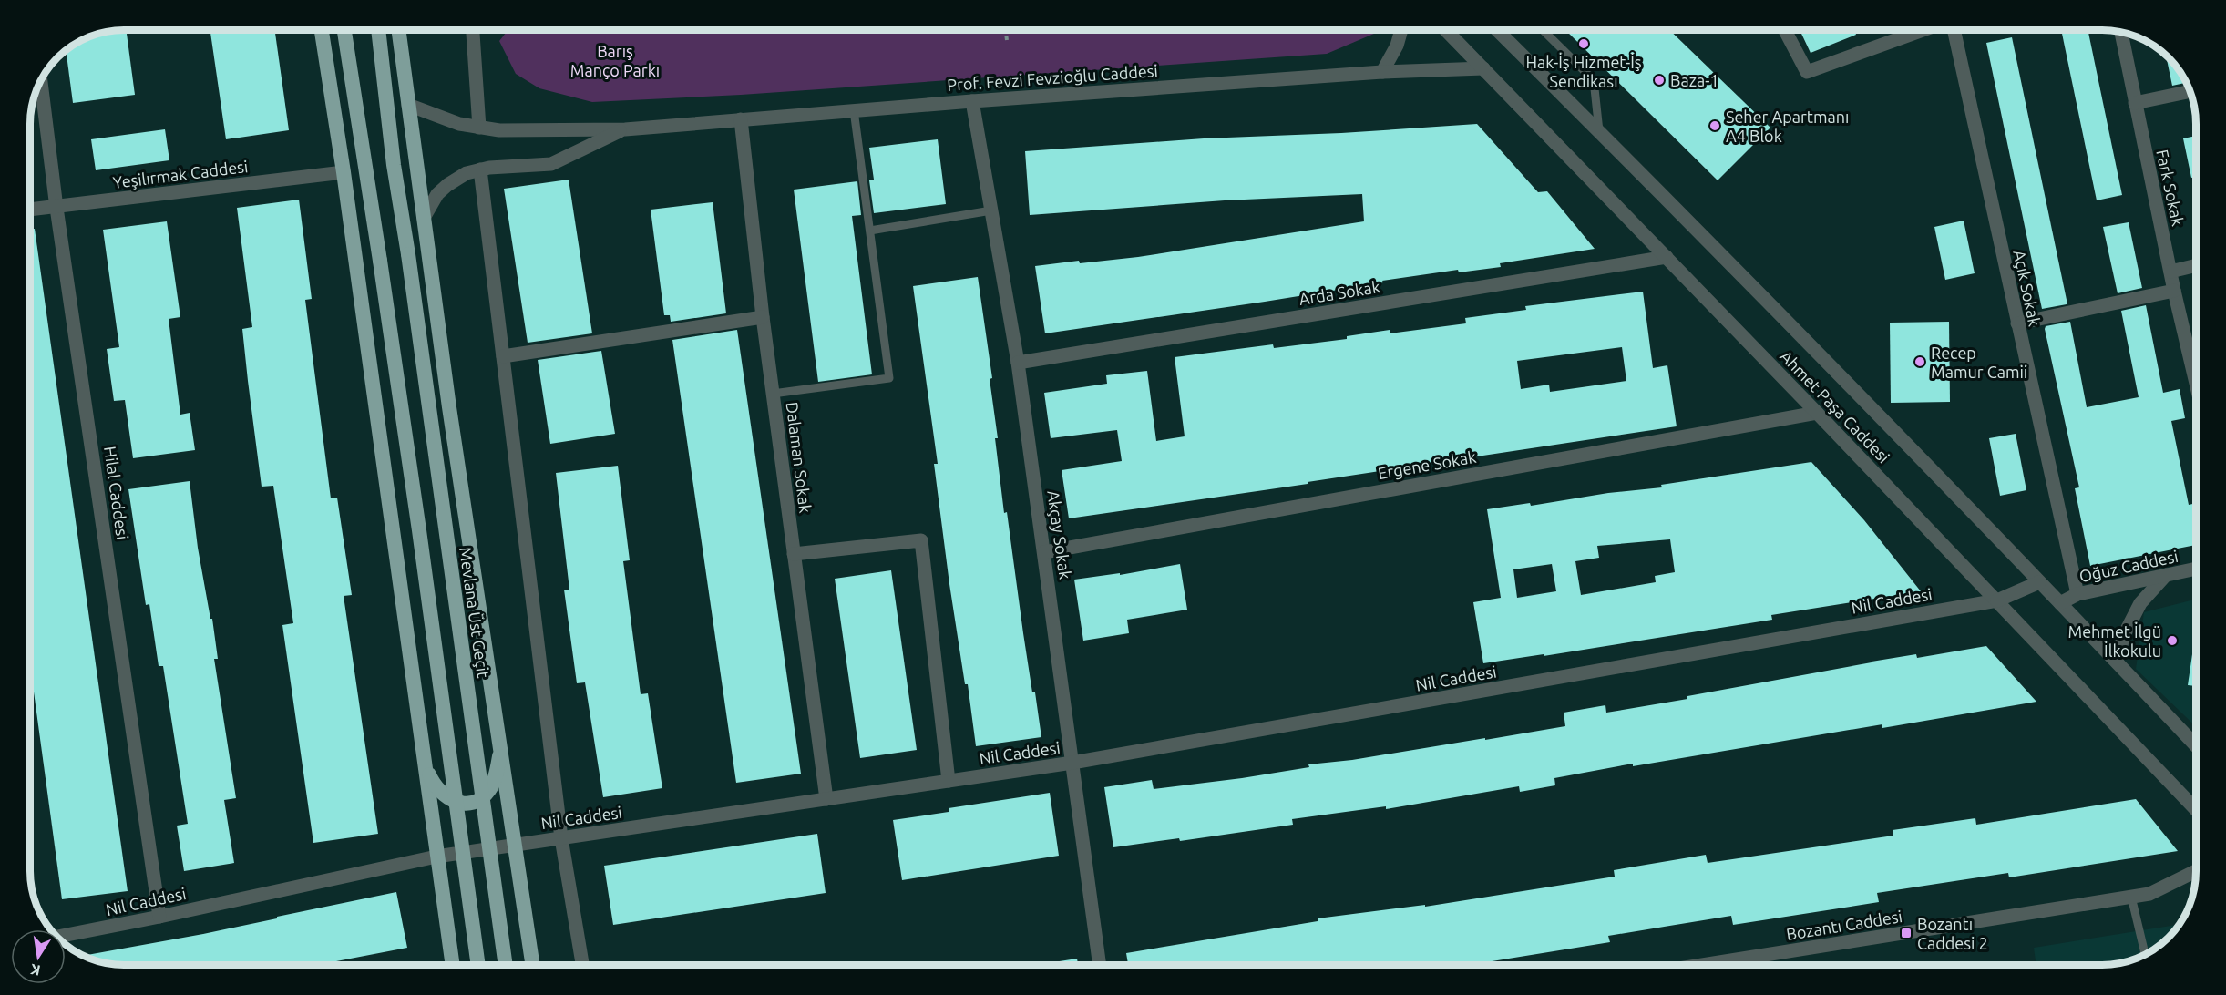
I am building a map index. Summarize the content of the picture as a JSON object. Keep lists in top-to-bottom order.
{
  "streets": {
    "highway": ["Mevlana Üst Geçit"],
    "street": [
      "Prof. Fevzi Fevzioğlu Caddesi",
      "Yeşilırmak Caddesi",
      "Fark Sokak",
      "Açık Sokak",
      "Arda Sokak",
      "Ahmet Paşa Caddesi",
      "Dalaman Sokak",
      "Ergene Sokak",
      "Hilal Caddesi",
      "Akçay Sokak",
      "Oğuz Caddesi",
      "Nil Caddesi",
      "Bozantı Caddesi"
    ]
  },
  "crossings": [
    ["Prof. Fevzi Fevzioğlu Caddesi", "Ahmet Paşa Caddesi"],
    ["Prof. Fevzi Fevzioğlu Caddesi", "Dalaman Sokak"],
    ["Prof. Fevzi Fevzioğlu Caddesi", "Akçay Sokak"],
    ["Yeşilırmak Caddesi", "Hilal Caddesi"],
    ["Açık Sokak", "Oğuz Caddesi"],
    ["Arda Sokak", "Ahmet Paşa Caddesi"],
    ["Arda Sokak", "Akçay Sokak"],
    ["Ahmet Paşa Caddesi", "Ergene Sokak"],
    ["Ahmet Paşa Caddesi", "Oğuz Caddesi"],
    ["Ahmet Paşa Caddesi", "Nil Caddesi"],
    ["Dalaman Sokak", "Nil Caddesi"],
    ["Ergene Sokak", "Akçay Sokak"],
    ["Hilal Caddesi", "Nil Caddesi"],
    ["Akçay Sokak", "Nil Caddesi"]
  ],
  "parks": ["Barış Manço Parkı"],
  "places": {
    "other": [
      "Hak-İş Hizmet-İş Sendikası",
      "Baza-1",
      "Seher Apartmanı A4 Blok",
      "Recep Mamur Camii",
      "Mehmet İlgü İlkokulu"
    ],
    "transit": ["Bozantı Caddesi 2"]
  },
  "north": "bottom"
}
